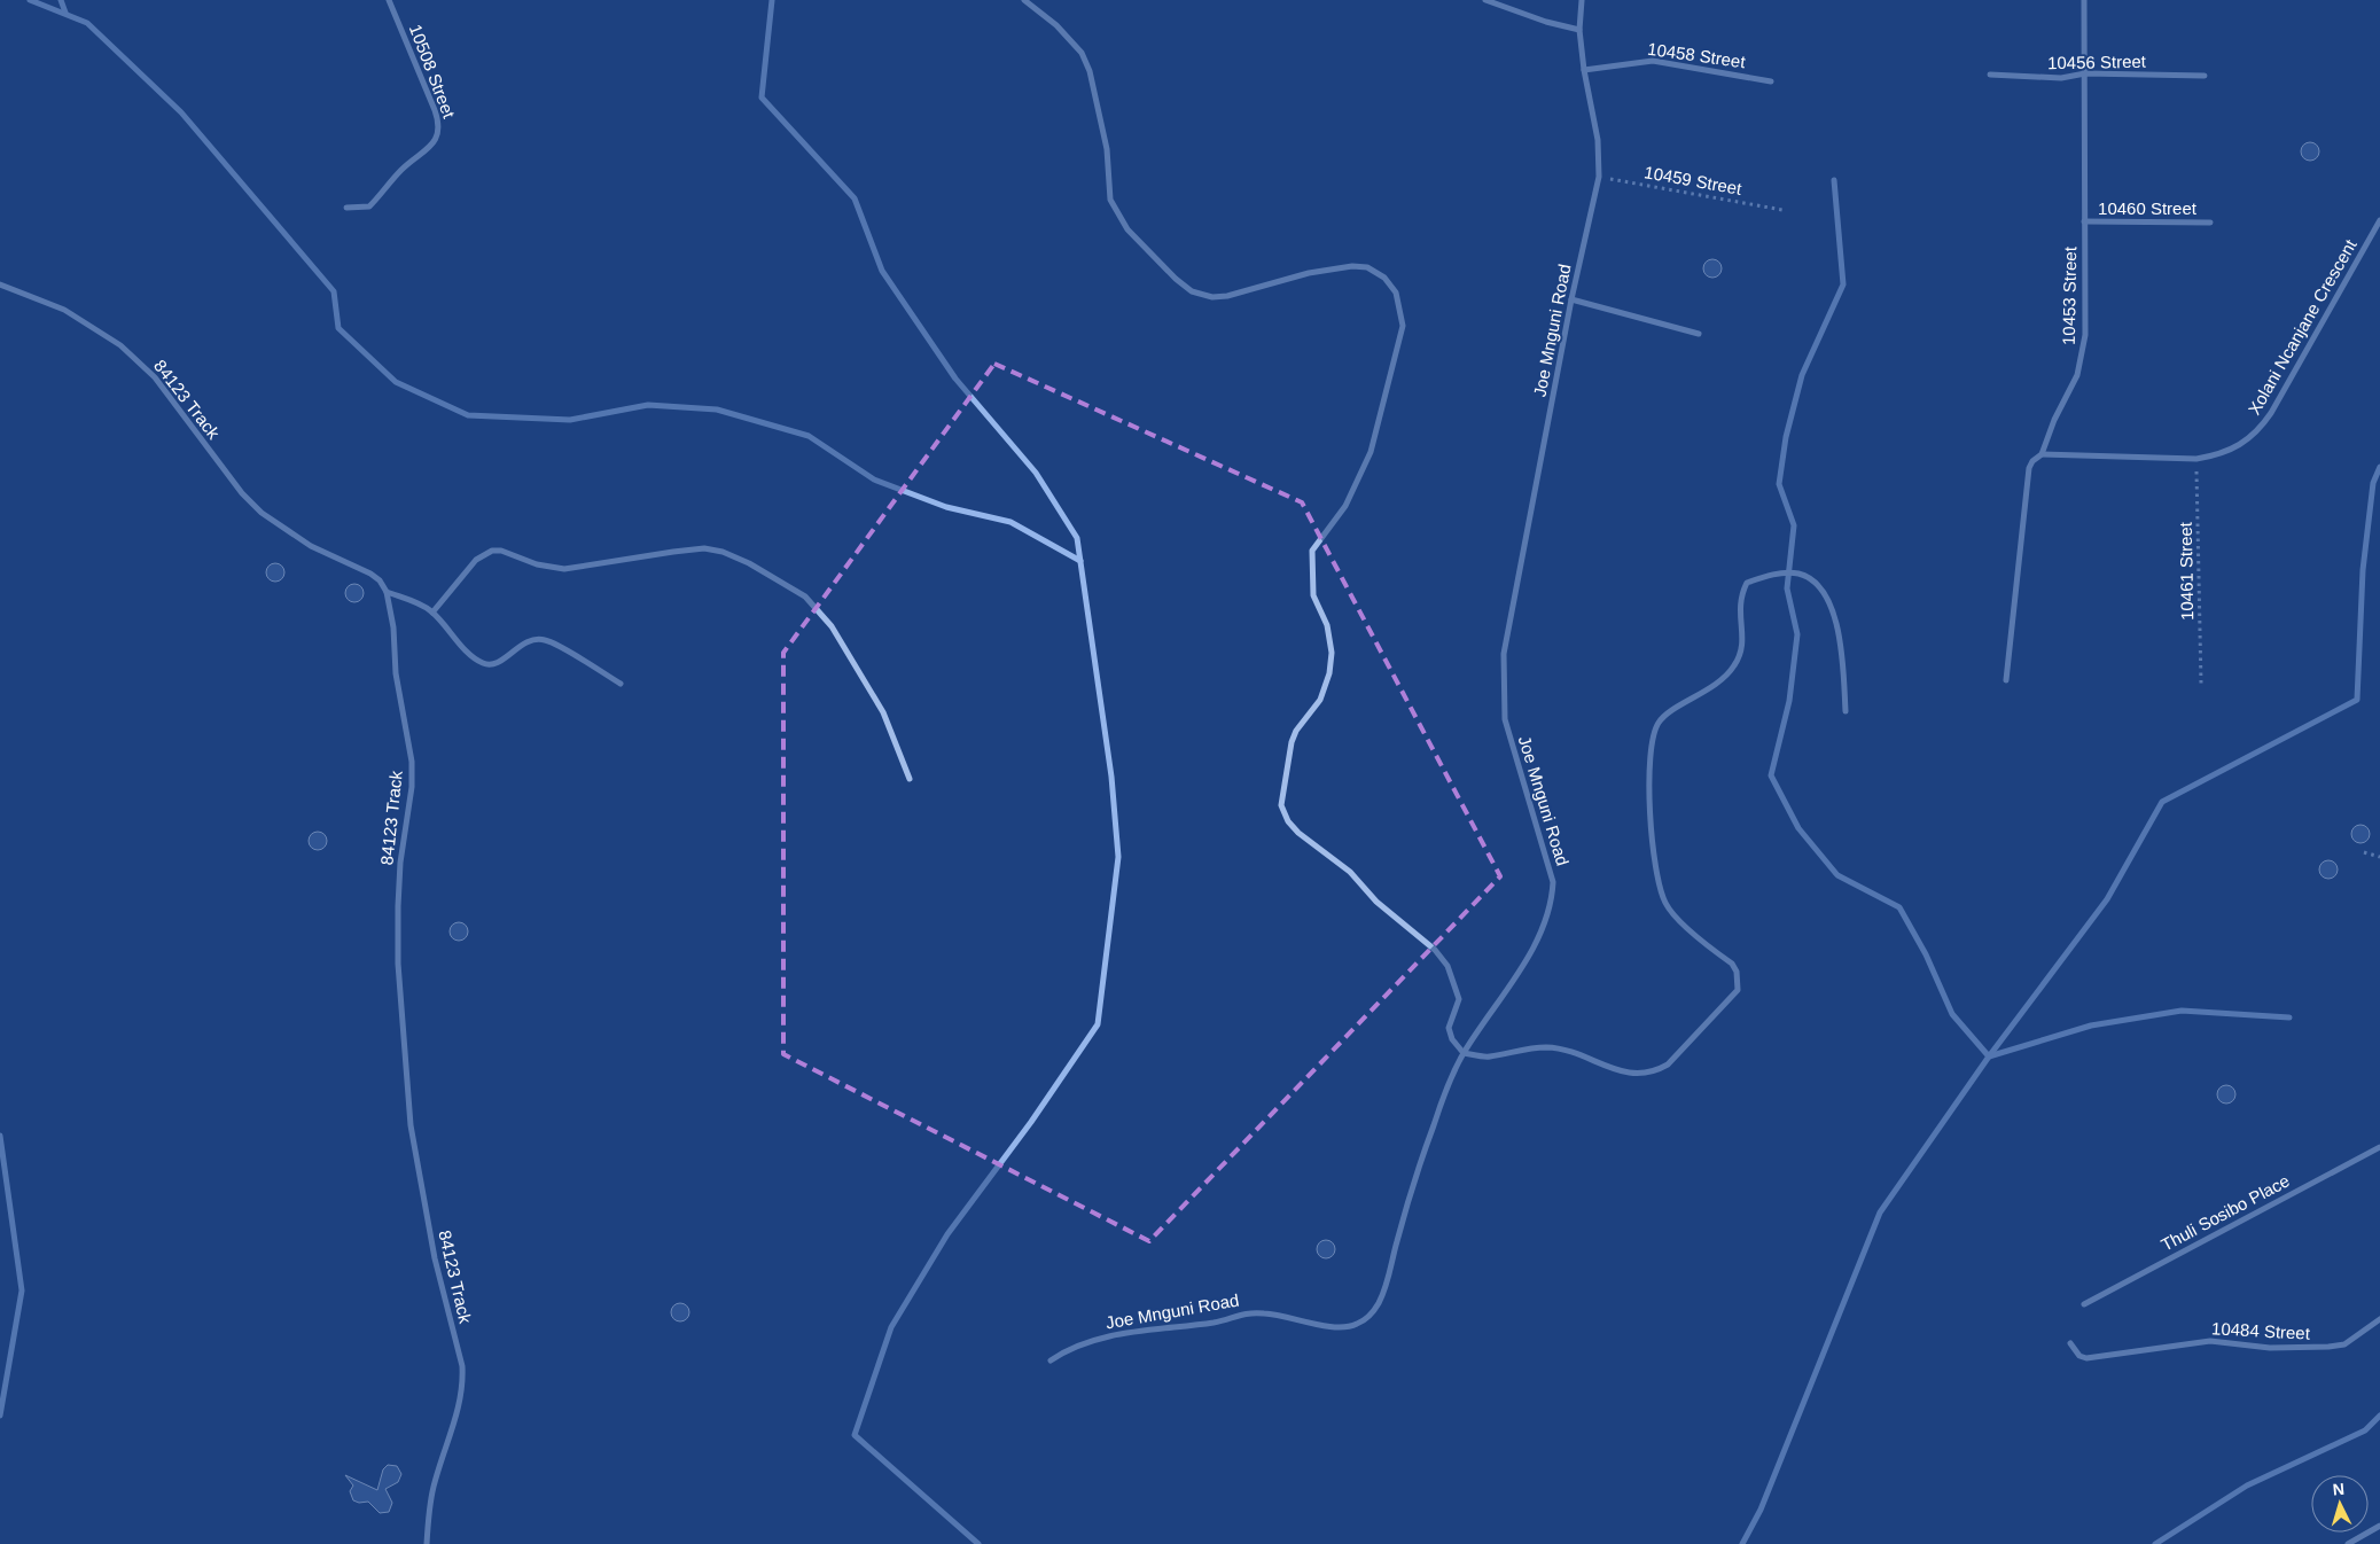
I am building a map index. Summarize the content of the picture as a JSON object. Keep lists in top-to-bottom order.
{
  "streets": {
    "street": [
      "10458 Street",
      "10456 Street",
      "10508 Street",
      "10460 Street",
      "10453 Street",
      "Xolani Ncanjane Crescent",
      "Joe Mnguni Road",
      "84123 Track",
      "Thuli Sosibo Place",
      "10484 Street"
    ],
    "path": ["10459 Street", "10461 Street"]
  },
  "crossings": [
    ["10458 Street", "Joe Mnguni Road"],
    ["10456 Street", "10453 Street"],
    ["10459 Street", "Joe Mnguni Road"],
    ["10460 Street", "10453 Street"],
    ["10453 Street", "Xolani Ncanjane Crescent"],
    ["Xolani Ncanjane Crescent", "10461 Street"]
  ],
  "north": "top"
}
